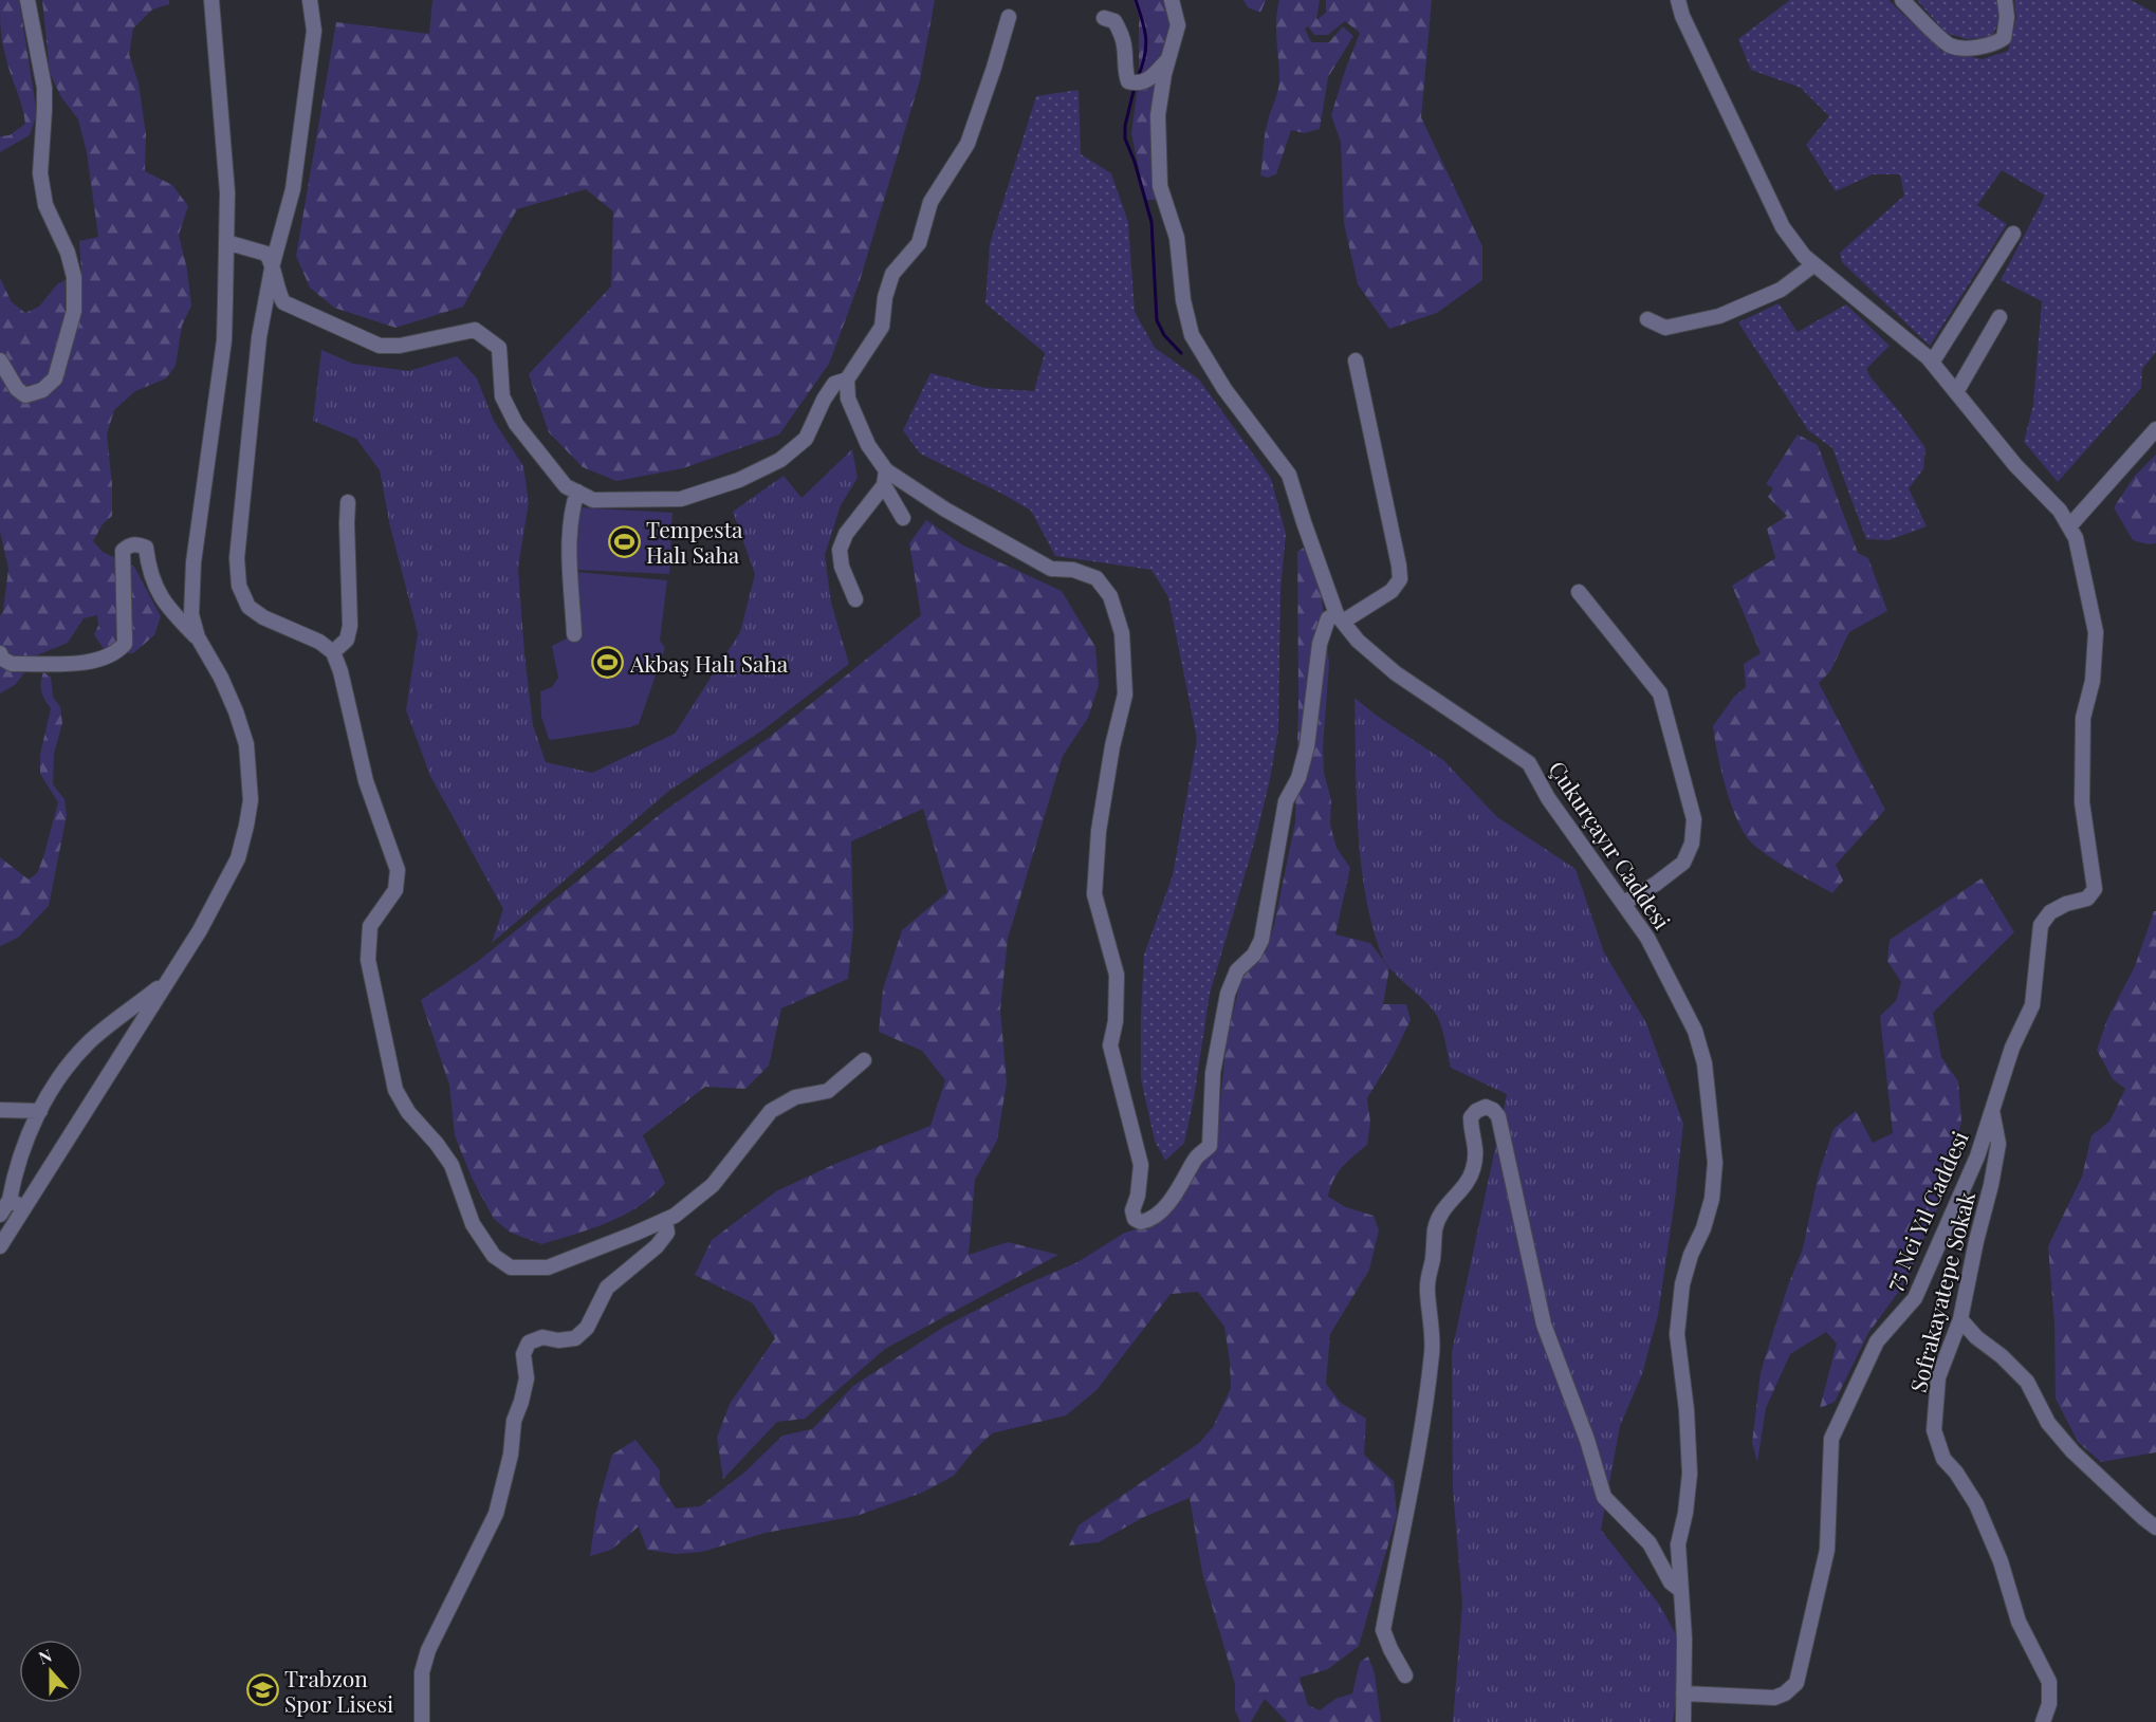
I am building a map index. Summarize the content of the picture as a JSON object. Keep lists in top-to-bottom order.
{
  "streets": {
    "street": ["Çukurçayır Caddesi", "75 Nci Yıl Caddesi", "Sofrakayatepe Sokak"]
  },
  "crossings": [
    ["Çukurçayır Caddesi", "75 Nci Yıl Caddesi"],
    ["75 Nci Yıl Caddesi", "Sofrakayatepe Sokak"]
  ],
  "places": {
    "sports": ["Tempesta Halı Saha", "Akbaş Halı Saha"],
    "school or university": ["Trabzon Spor Lisesi"]
  },
  "north": "top"
}
